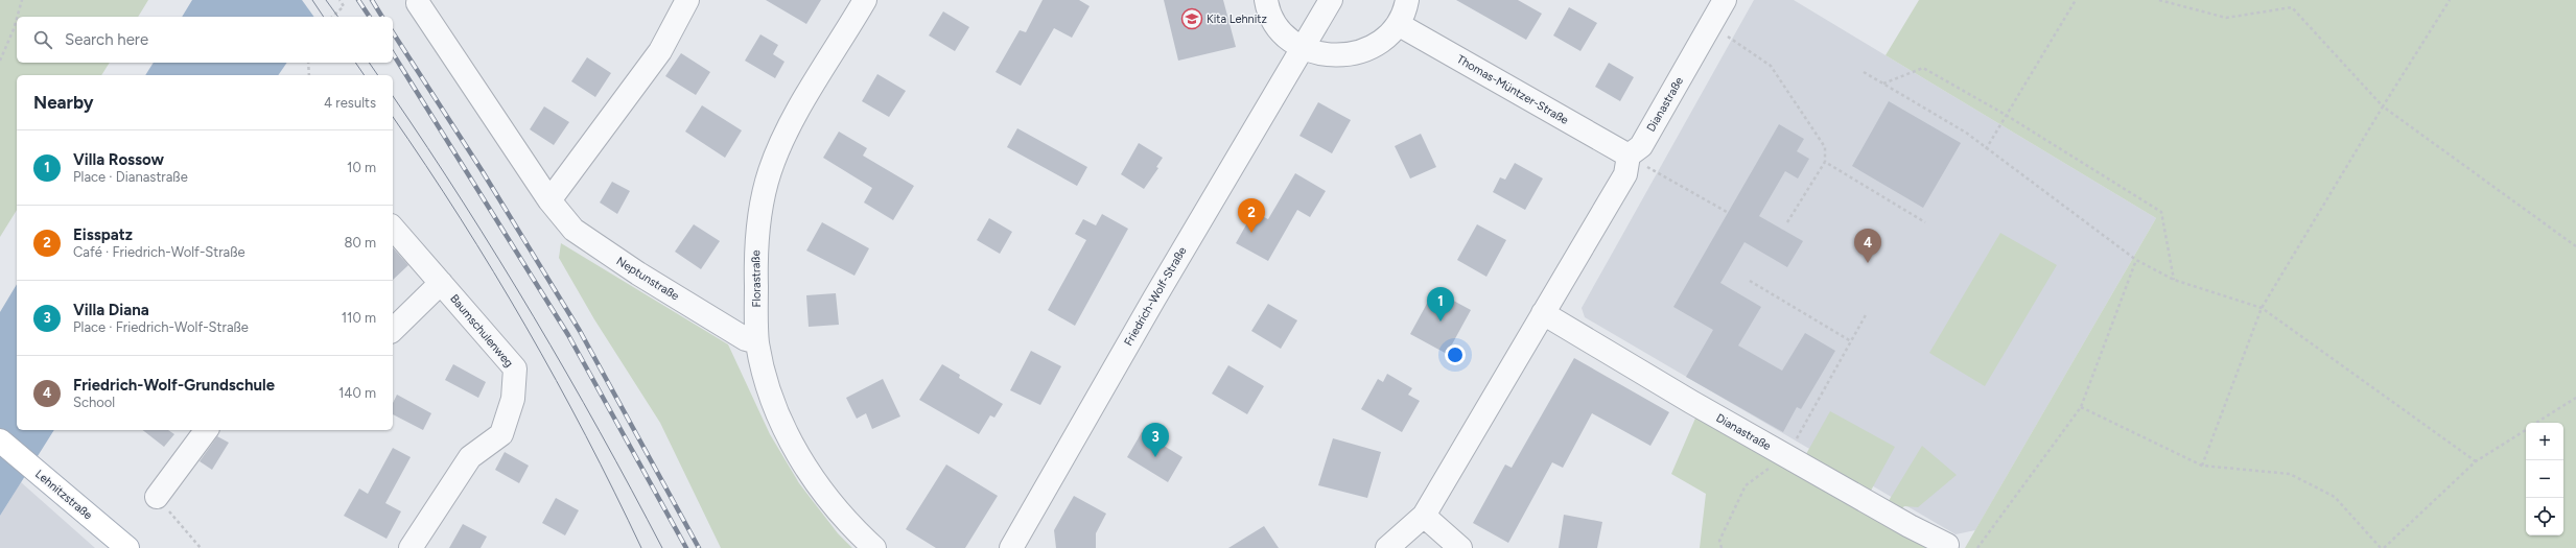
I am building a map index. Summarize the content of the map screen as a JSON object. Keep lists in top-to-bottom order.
{
  "streets": {
    "main road": ["Lehnitzstraße"],
    "street": [
      "Thomas-Müntzer-Straße",
      "Dianastraße",
      "Neptunstraße",
      "Florastraße",
      "Friedrich-Wolf-Straße",
      "Baumschulenweg"
    ]
  },
  "crossings": [
    ["Thomas-Müntzer-Straße", "Dianastraße"],
    ["Neptunstraße", "Florastraße"]
  ],
  "places": {
    "school or university": ["Kita Lehnitz"]
  },
  "page": {
    "search": "Search here",
    "heading": ["Nearby", "4 results"],
    "list": [
      {
        "mark": "1",
        "name": "Villa Rossow",
        "note": "Place · Dianastraße",
        "value": "10 m"
      },
      {
        "mark": "2",
        "name": "Eisspatz",
        "note": "Café · Friedrich-Wolf-Straße",
        "value": "80 m"
      },
      {
        "mark": "3",
        "name": "Villa Diana",
        "note": "Place · Friedrich-Wolf-Straße",
        "value": "110 m"
      },
      {
        "mark": "4",
        "name": "Friedrich-Wolf-Grundschule",
        "note": "School",
        "value": "140 m"
      }
    ],
    "pins": [
      "2",
      "4",
      "1",
      "3"
    ],
    "map_buttons": ["+", "−"]
  }
}
